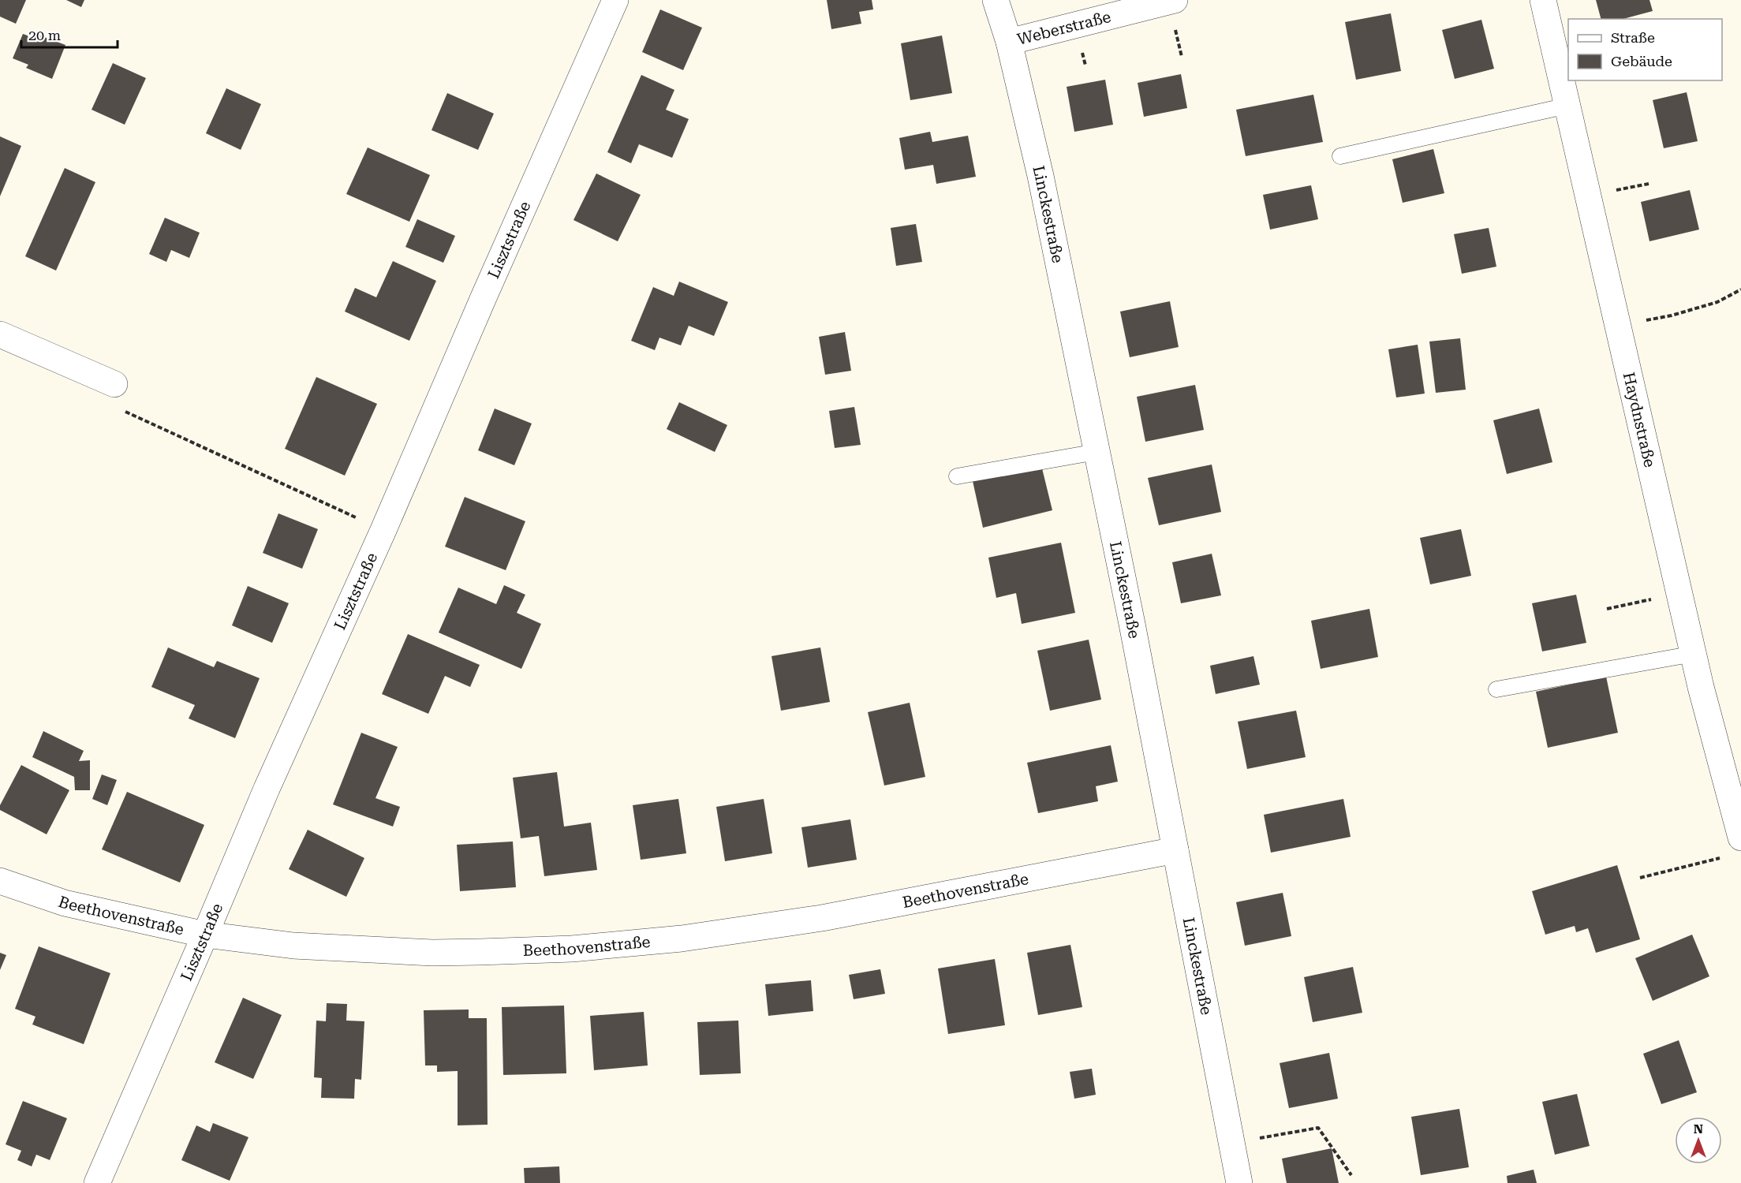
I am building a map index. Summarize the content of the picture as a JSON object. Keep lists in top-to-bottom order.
{
  "streets": {
    "street": [
      "Weberstraße",
      "Linckestraße",
      "Lisztstraße",
      "Haydnstraße",
      "Beethovenstraße"
    ]
  },
  "crossings": [
    ["Weberstraße", "Linckestraße"],
    ["Linckestraße", "Beethovenstraße"],
    ["Lisztstraße", "Beethovenstraße"]
  ],
  "legend": ["Straße", "Gebäude"],
  "scale_bar": "20 m",
  "north": "top"
}
